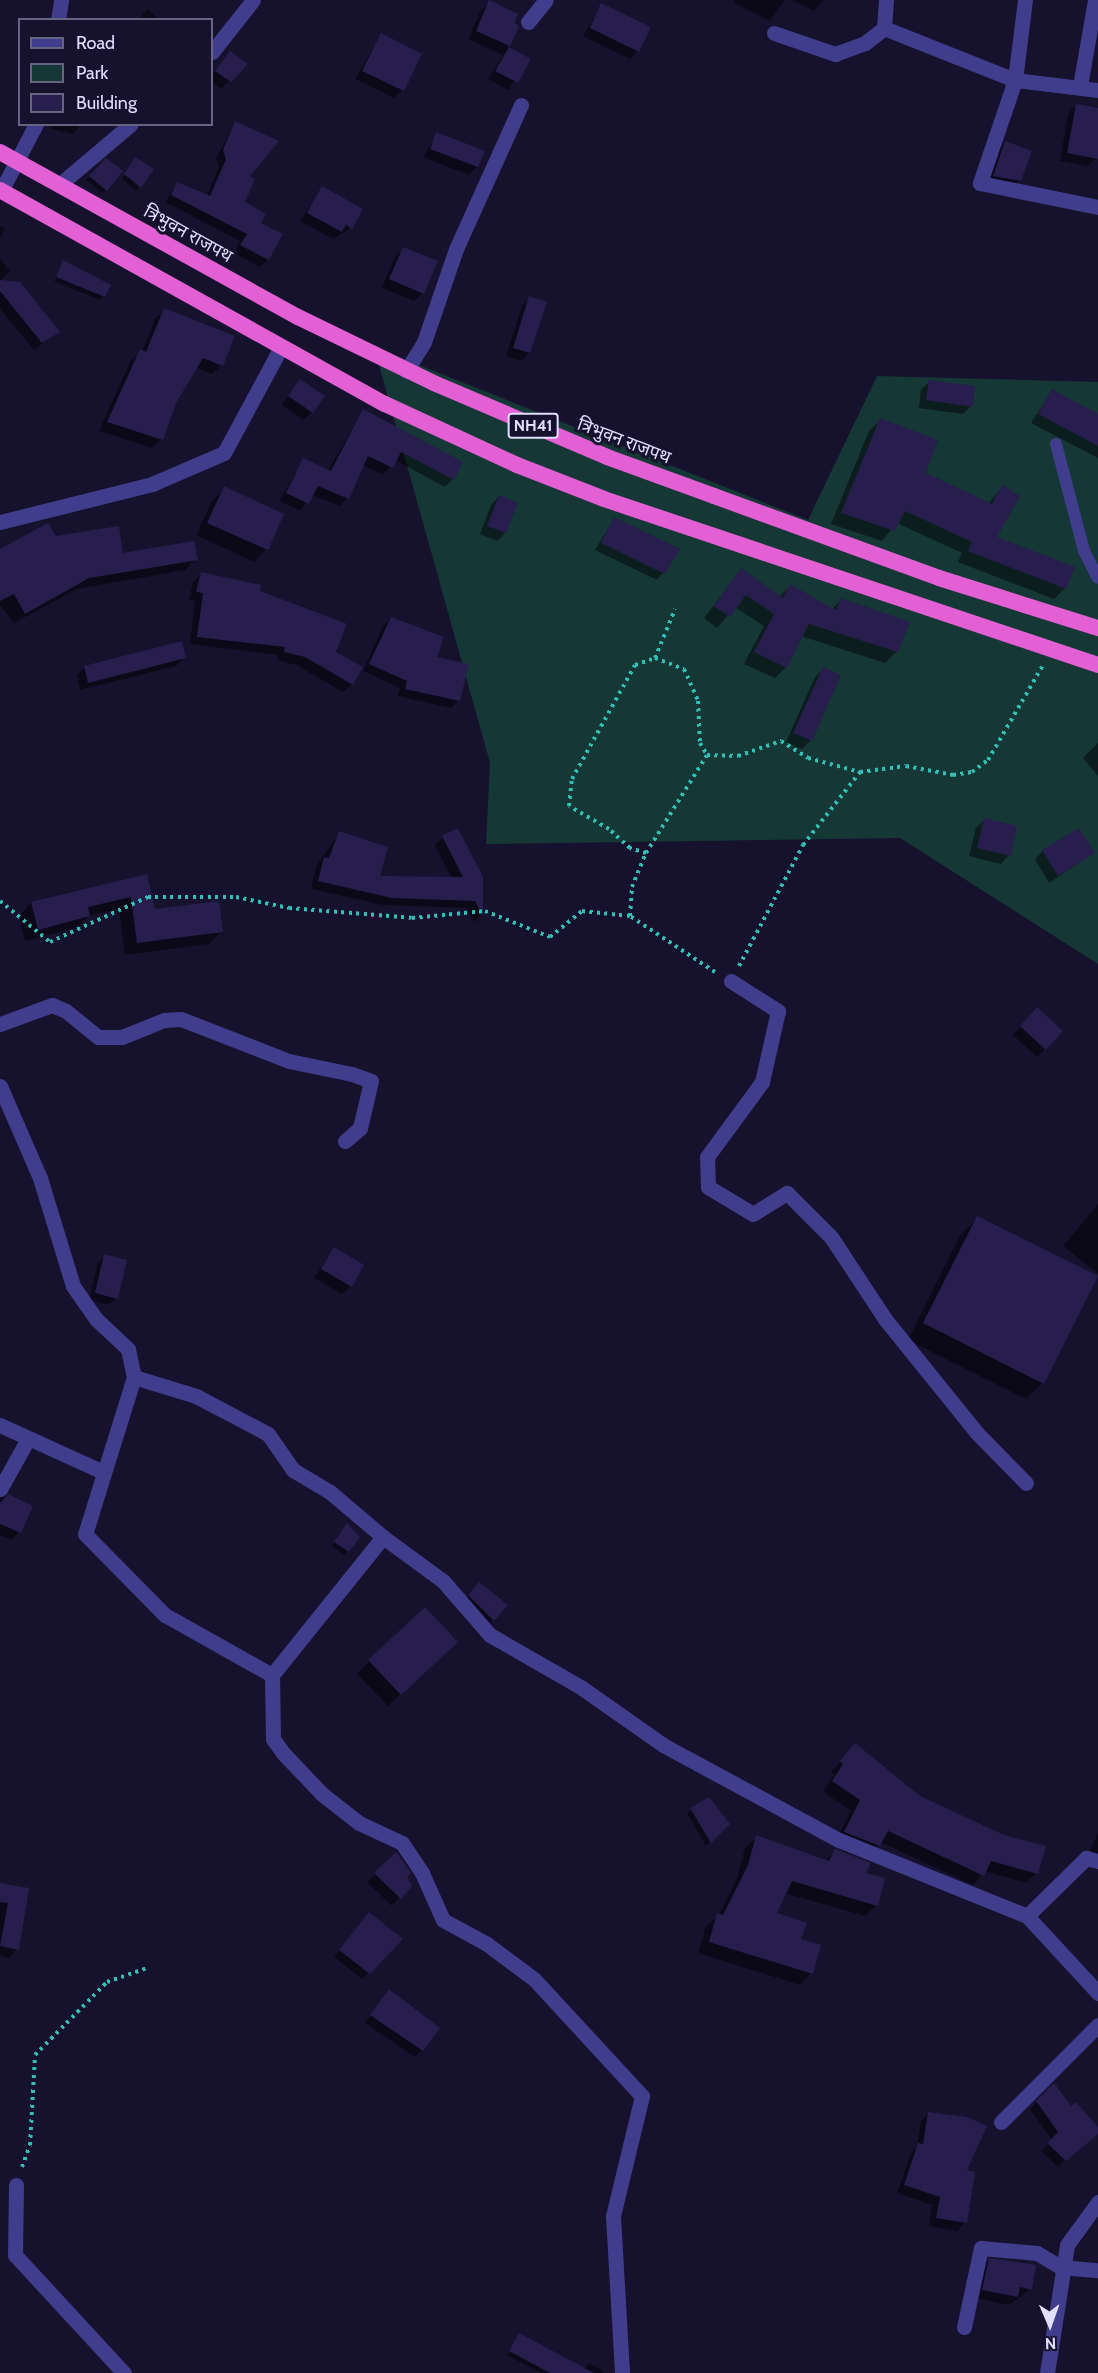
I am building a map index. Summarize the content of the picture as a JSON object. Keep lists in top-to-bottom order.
{
  "streets": {
    "highway": ["त्रिभुवन राजपथ", "NH41"]
  },
  "legend": ["Road", "Park", "Building"],
  "north": "bottom"
}
